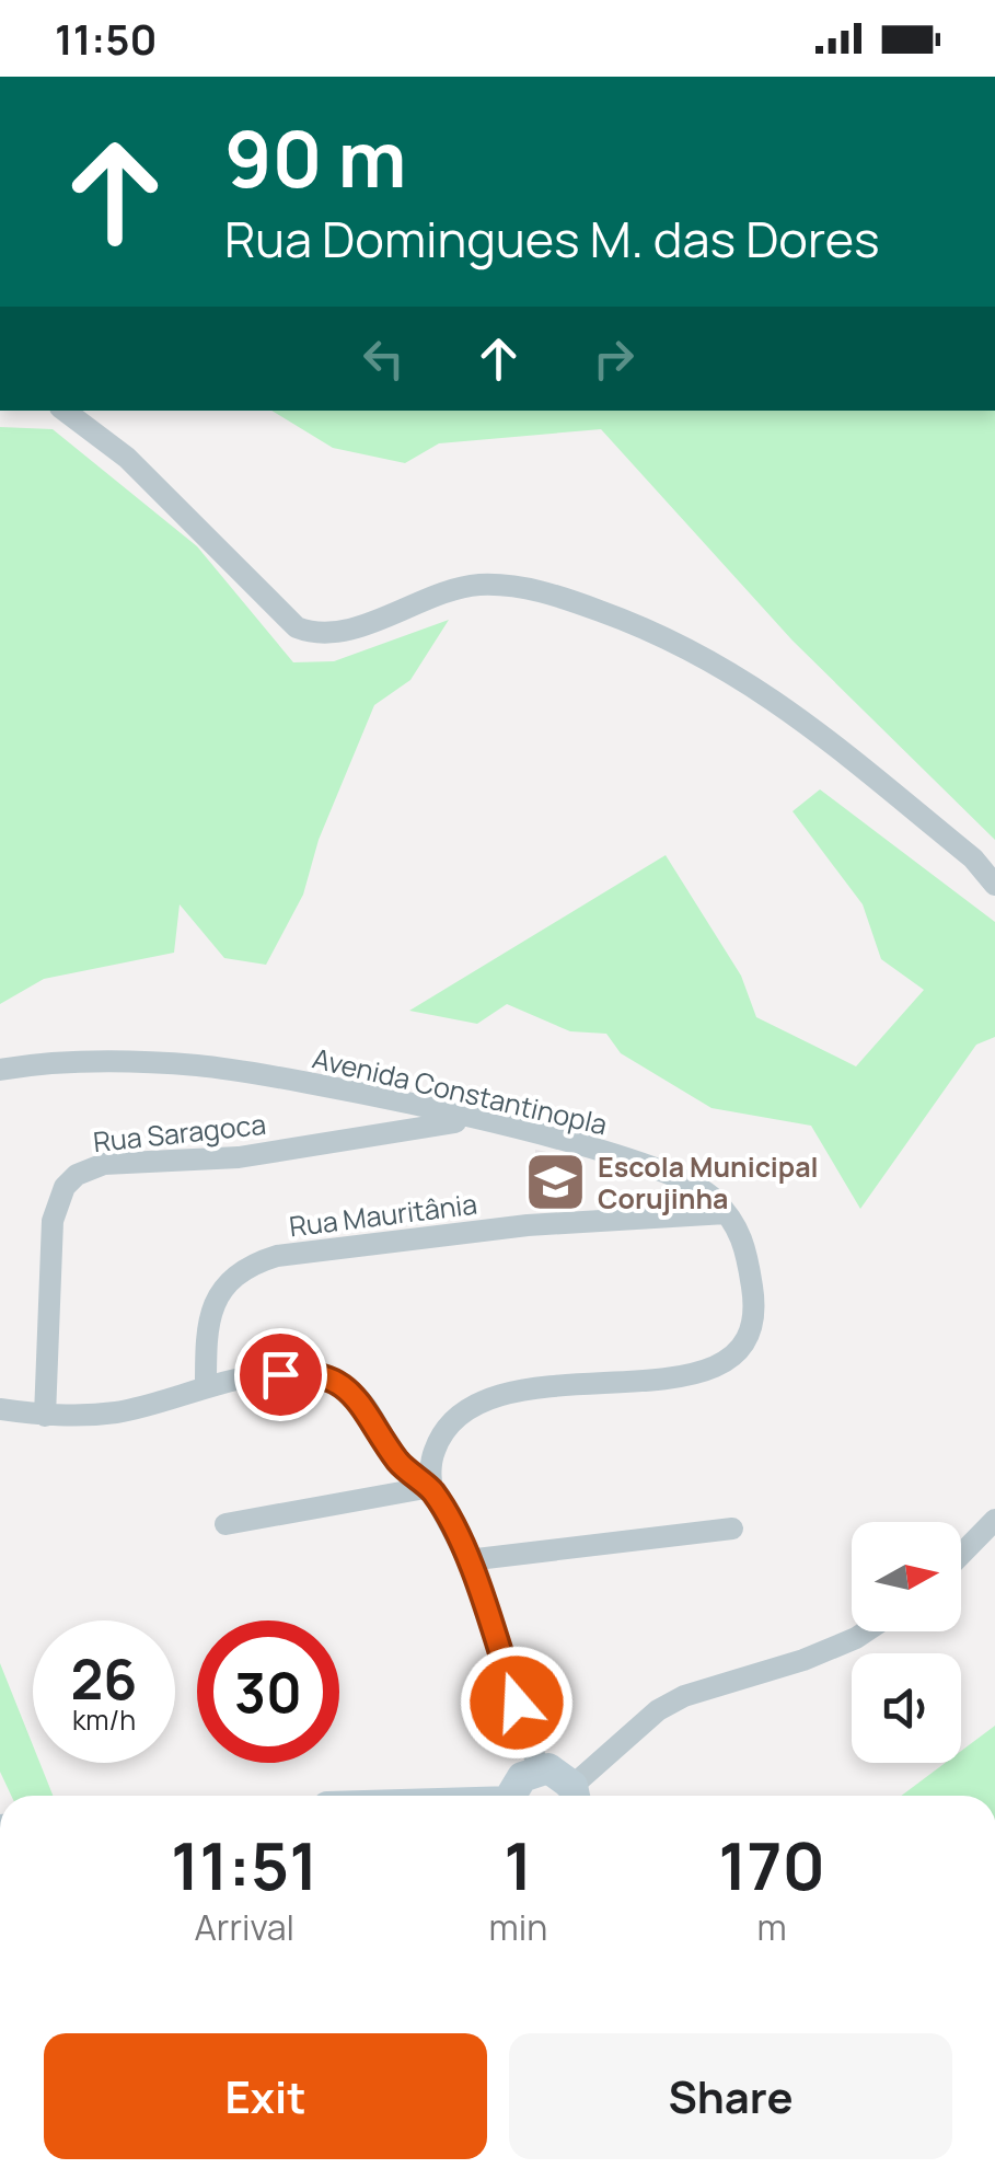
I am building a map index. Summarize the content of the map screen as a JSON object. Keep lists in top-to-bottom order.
{
  "streets": {
    "street": ["Avenida Constantinopla", "Rua Saragoca", "Rua Mauritânia"]
  },
  "crossings": [
    ["Avenida Constantinopla", "Rua Saragoca"],
    ["Avenida Constantinopla", "Rua Mauritânia"]
  ],
  "places": {
    "school or university": ["Escola Municipal Corujinha"]
  },
  "north": "right",
  "page": {
    "status": "11:50",
    "turn": ["90 m", "Rua Domingues M. das Dores"],
    "speed": "26 km/h",
    "limit": "30",
    "eta": [
      "11:51",
      "Arrival",
      "1",
      "min",
      "170",
      "m"
    ],
    "buttons": ["Exit", "Share"]
  }
}
